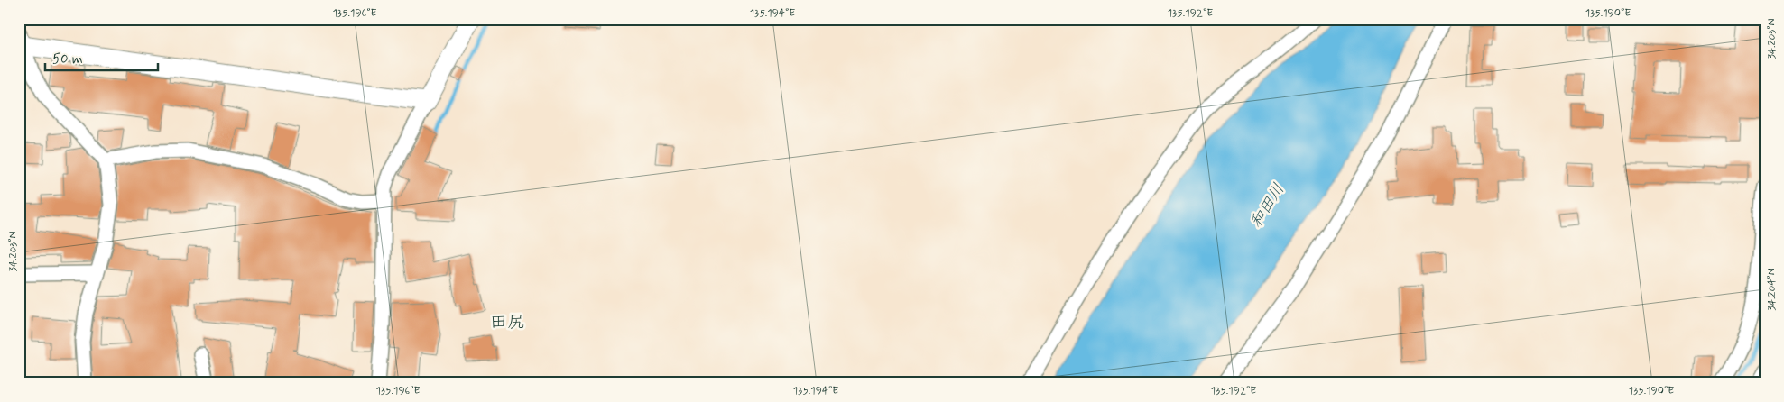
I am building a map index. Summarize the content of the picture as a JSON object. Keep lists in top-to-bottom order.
{
  "districts": ["田尻"],
  "water": ["和田川"],
  "scale_bar": "50 m",
  "coordinates": [
    "135.196°E",
    "135.194°E",
    "135.192°E",
    "135.190°E",
    "34.203°N",
    "34.204°N"
  ]
}
